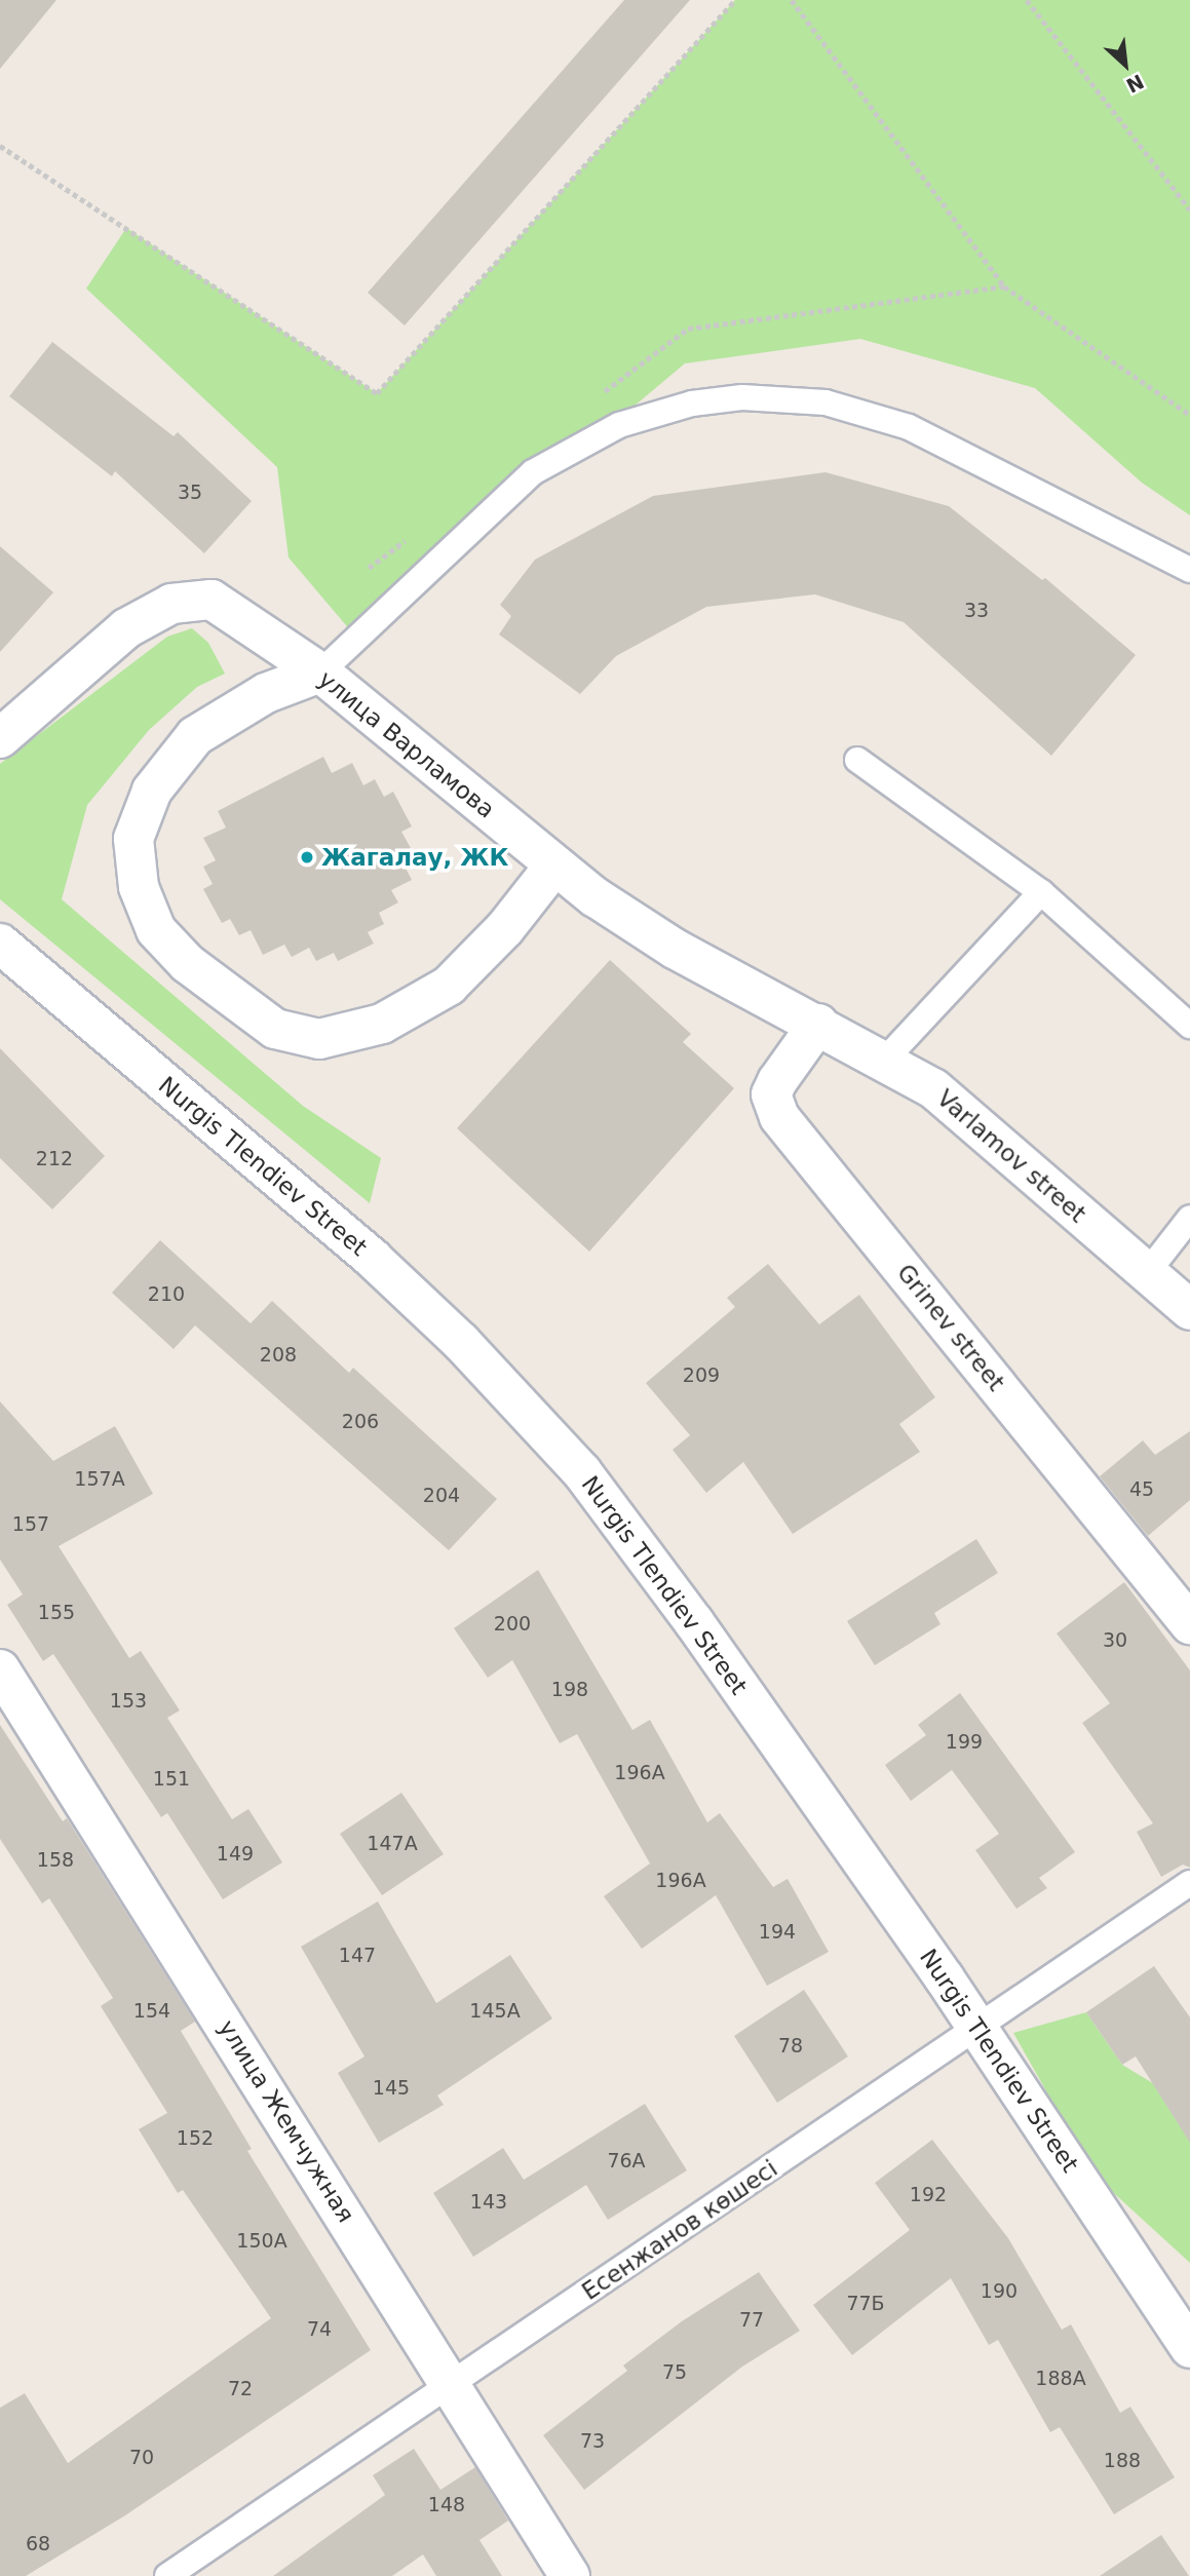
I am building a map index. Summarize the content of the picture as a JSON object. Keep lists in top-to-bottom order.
{
  "streets": {
    "street": [
      "улица Варламова",
      "Varlamov street",
      "Nurgis Tlendiev Street",
      "Grinev street",
      "улица Жемчужная"
    ],
    "lane": ["Есенжанов көшесі"]
  },
  "crossings": [
    ["улица Варламова", "Varlamov street"],
    ["улица Варламова", "Grinev street"],
    ["Varlamov street", "Grinev street"],
    ["Nurgis Tlendiev Street", "Есенжанов көшесі"],
    ["улица Жемчужная", "Есенжанов көшесі"]
  ],
  "places": ["Жагалау, ЖК"],
  "house_numbers": [
    "35",
    "33",
    "212",
    "210",
    "208",
    "209",
    "206",
    "157А",
    "45",
    "204",
    "157",
    "155",
    "200",
    "30",
    "198",
    "153",
    "199",
    "196А",
    "151",
    "147А",
    "149",
    "158",
    "196А",
    "194",
    "147",
    "154",
    "145А",
    "78",
    "145",
    "152",
    "76А",
    "192",
    "143",
    "150А",
    "190",
    "77Б",
    "77",
    "74",
    "75",
    "188А",
    "72",
    "73",
    "70",
    "188",
    "148",
    "68"
  ],
  "north": "bottom right"
}
